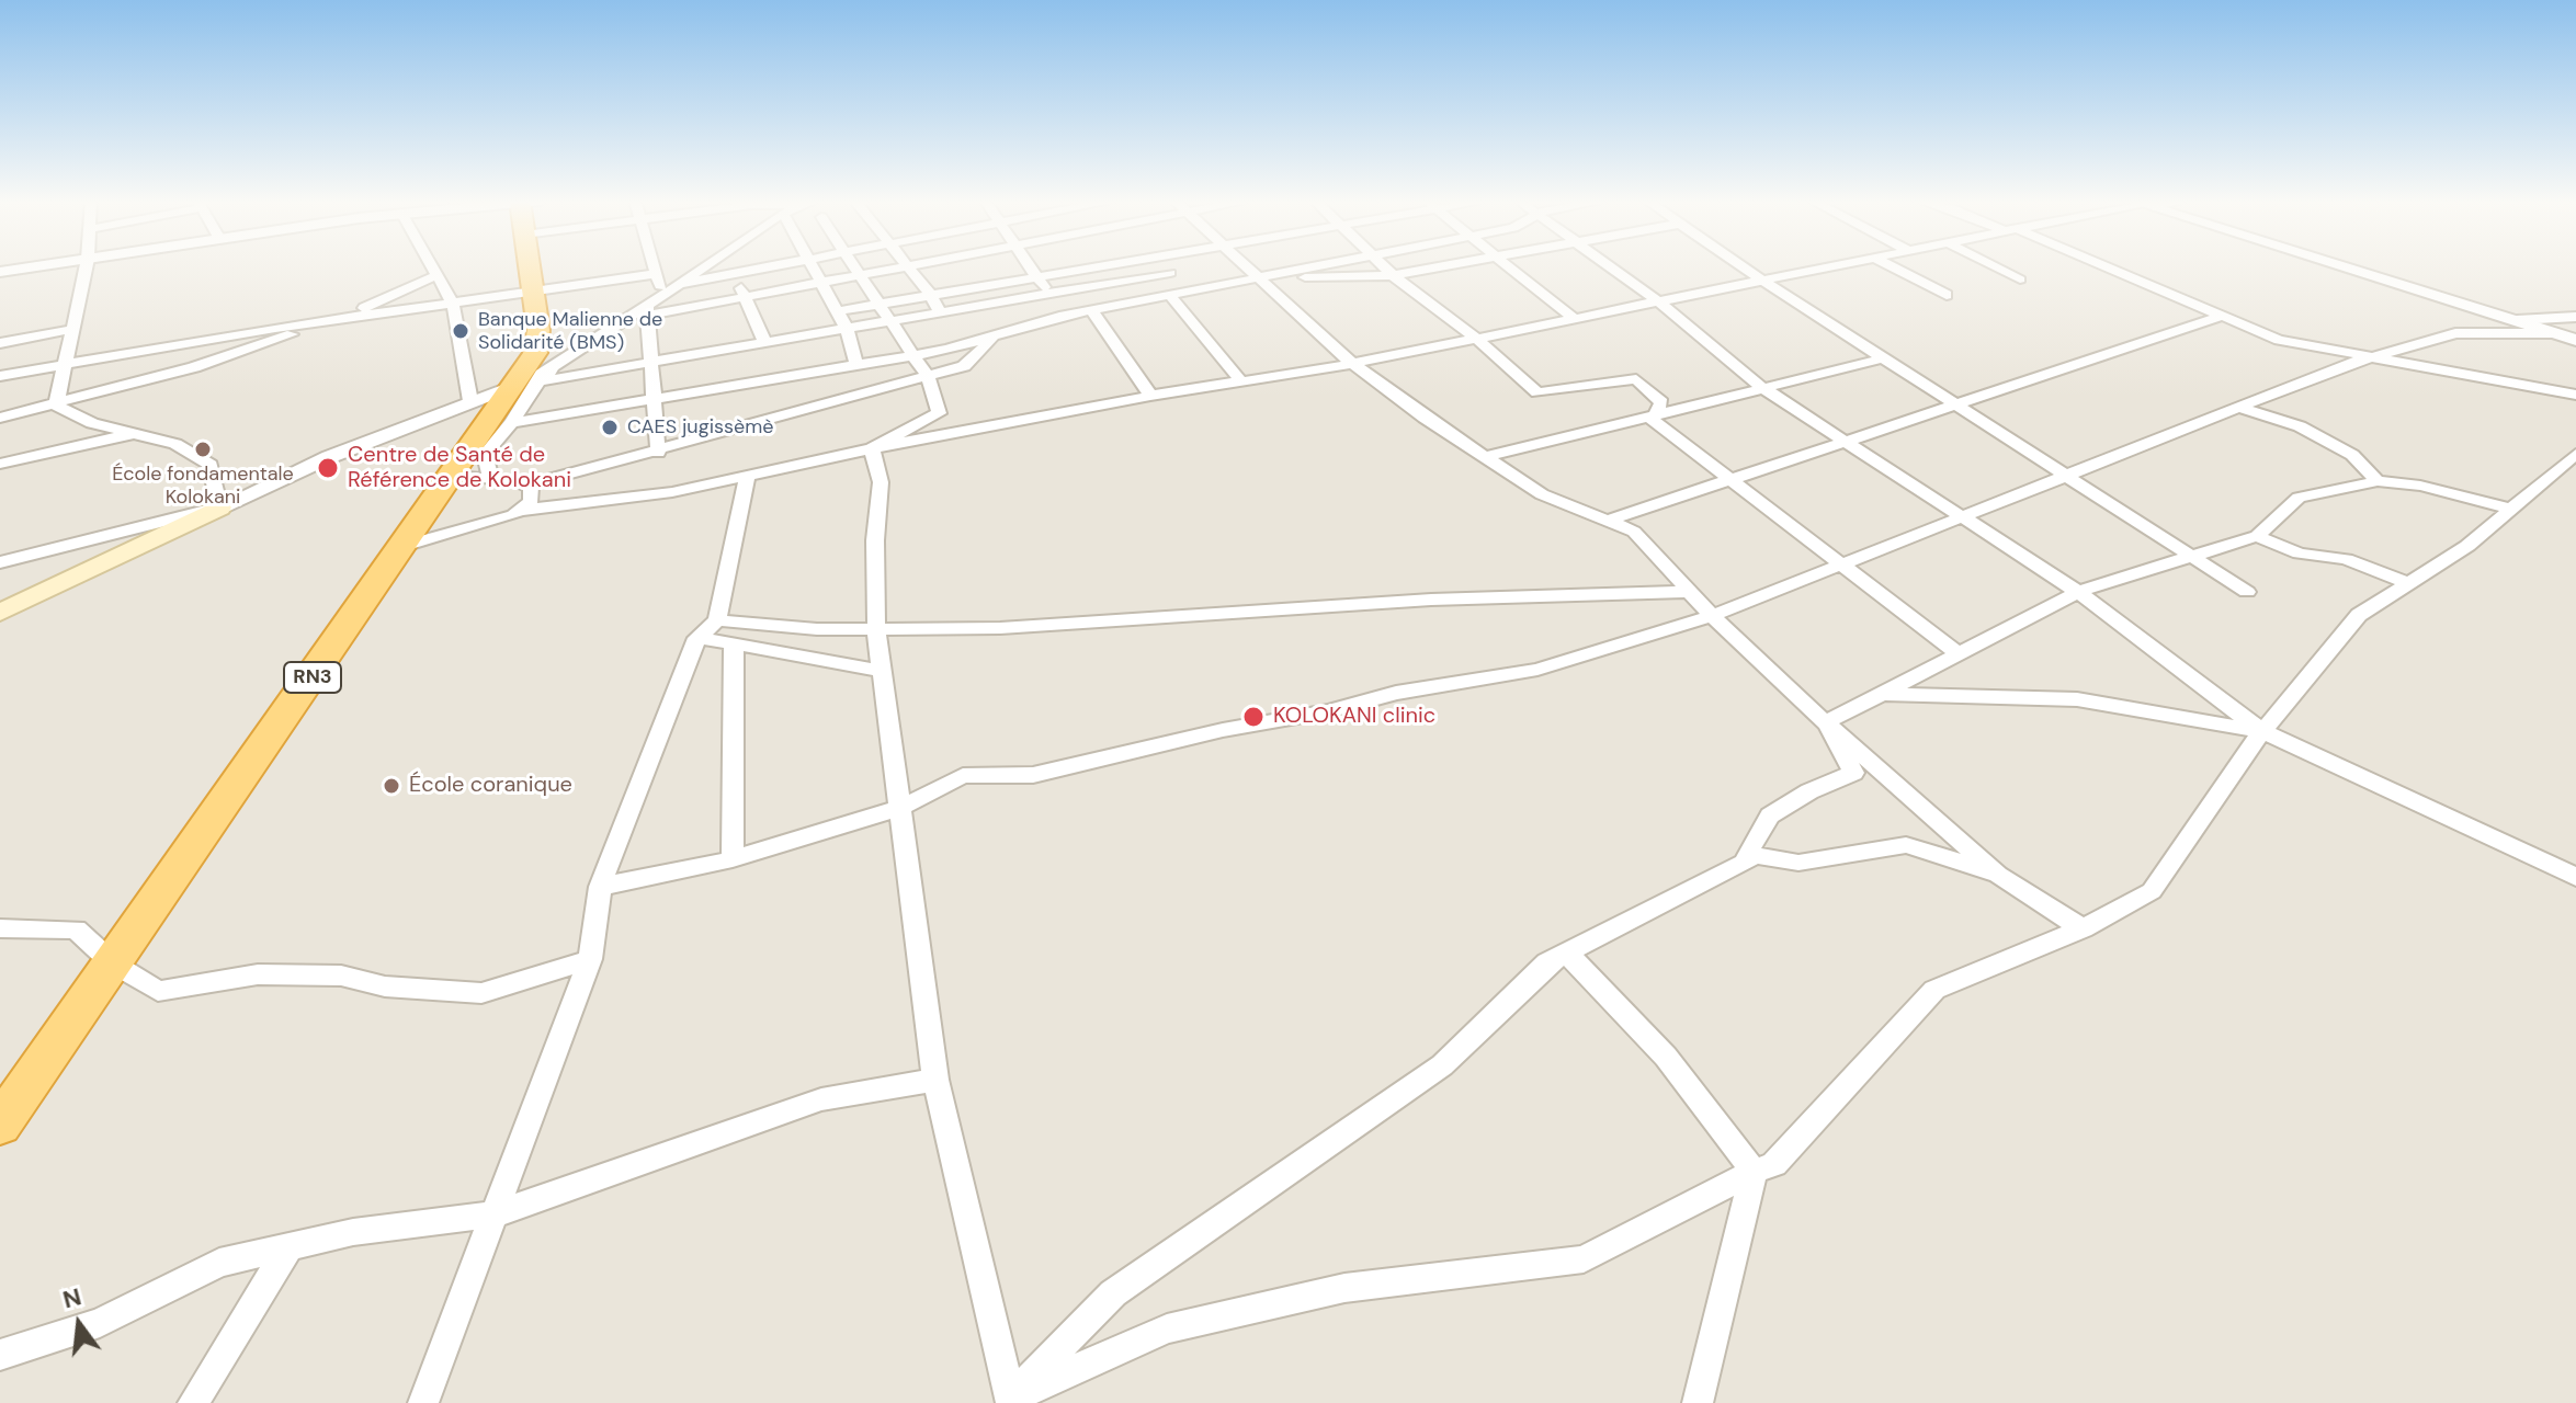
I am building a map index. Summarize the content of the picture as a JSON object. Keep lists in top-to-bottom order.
{
  "streets": {
    "highway": ["RN3"]
  },
  "places": [
    "Banque Malienne de Solidarité (BMS)",
    "CAES jugissèmè",
    "École fondamentale Kolokani",
    "Centre de Santé de Référence de Kolokani",
    "KOLOKANI clinic",
    "École coranique"
  ],
  "north": "top"
}
